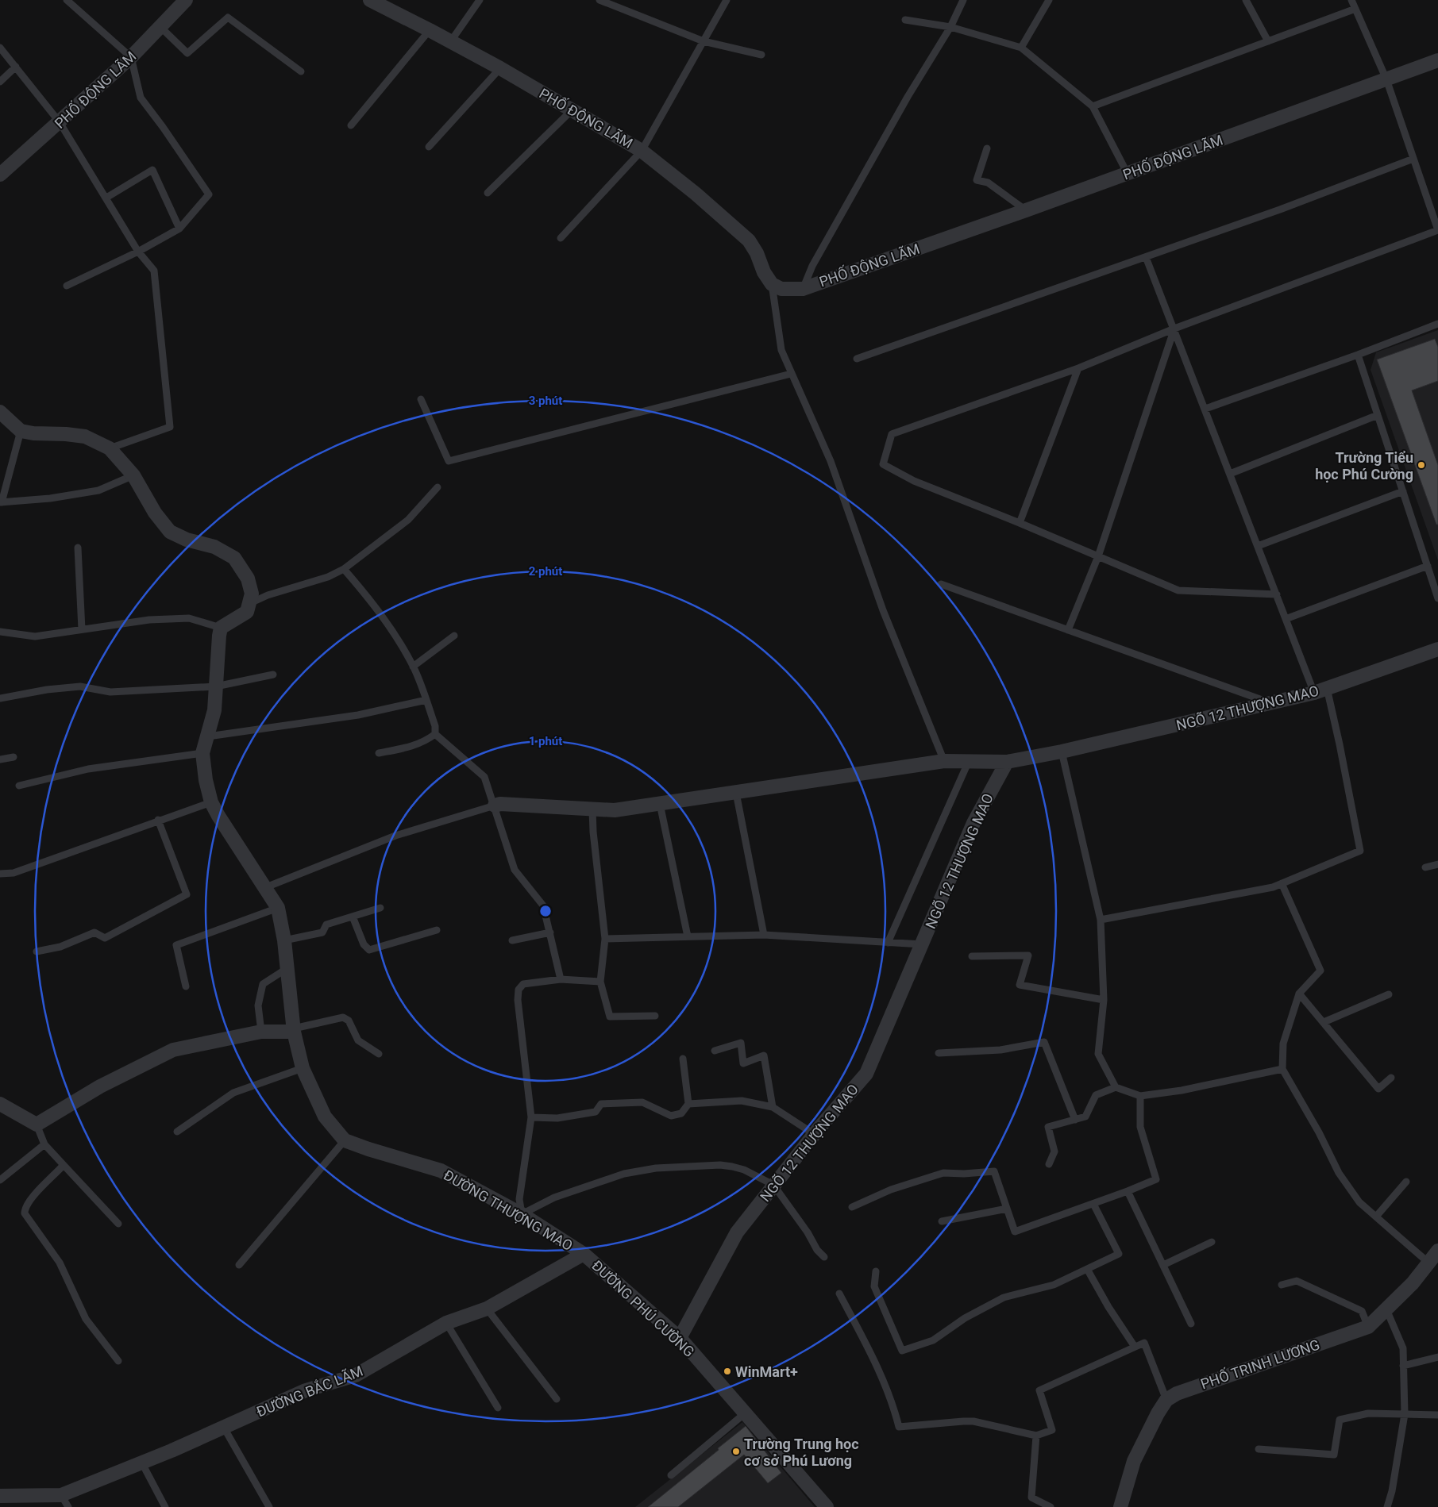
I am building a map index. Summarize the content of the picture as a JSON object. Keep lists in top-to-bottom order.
{
  "streets": {
    "street": [
      "PHỐ ĐỘNG LÃM",
      "NGÕ 12 THƯỢNG MAO",
      "ĐƯỜNG THƯỢNG MAO",
      "ĐƯỜNG PHÚ CƯỜNG",
      "PHỐ TRINH LƯƠNG",
      "ĐƯỜNG BẮC LÃM"
    ]
  },
  "crossings": [
    ["NGÕ 12 THƯỢNG MAO", "ĐƯỜNG PHÚ CƯỜNG"],
    ["ĐƯỜNG THƯỢNG MAO", "ĐƯỜNG PHÚ CƯỜNG"],
    ["ĐƯỜNG THƯỢNG MAO", "ĐƯỜNG BẮC LÃM"],
    ["ĐƯỜNG PHÚ CƯỜNG", "ĐƯỜNG BẮC LÃM"]
  ],
  "places": ["Trường Tiểu học Phú Cường", "WinMart+", "Trường Trung học cơ sở Phú Lương"],
  "rings": ["3 phút", "2 phút", "1 phút"]
}
